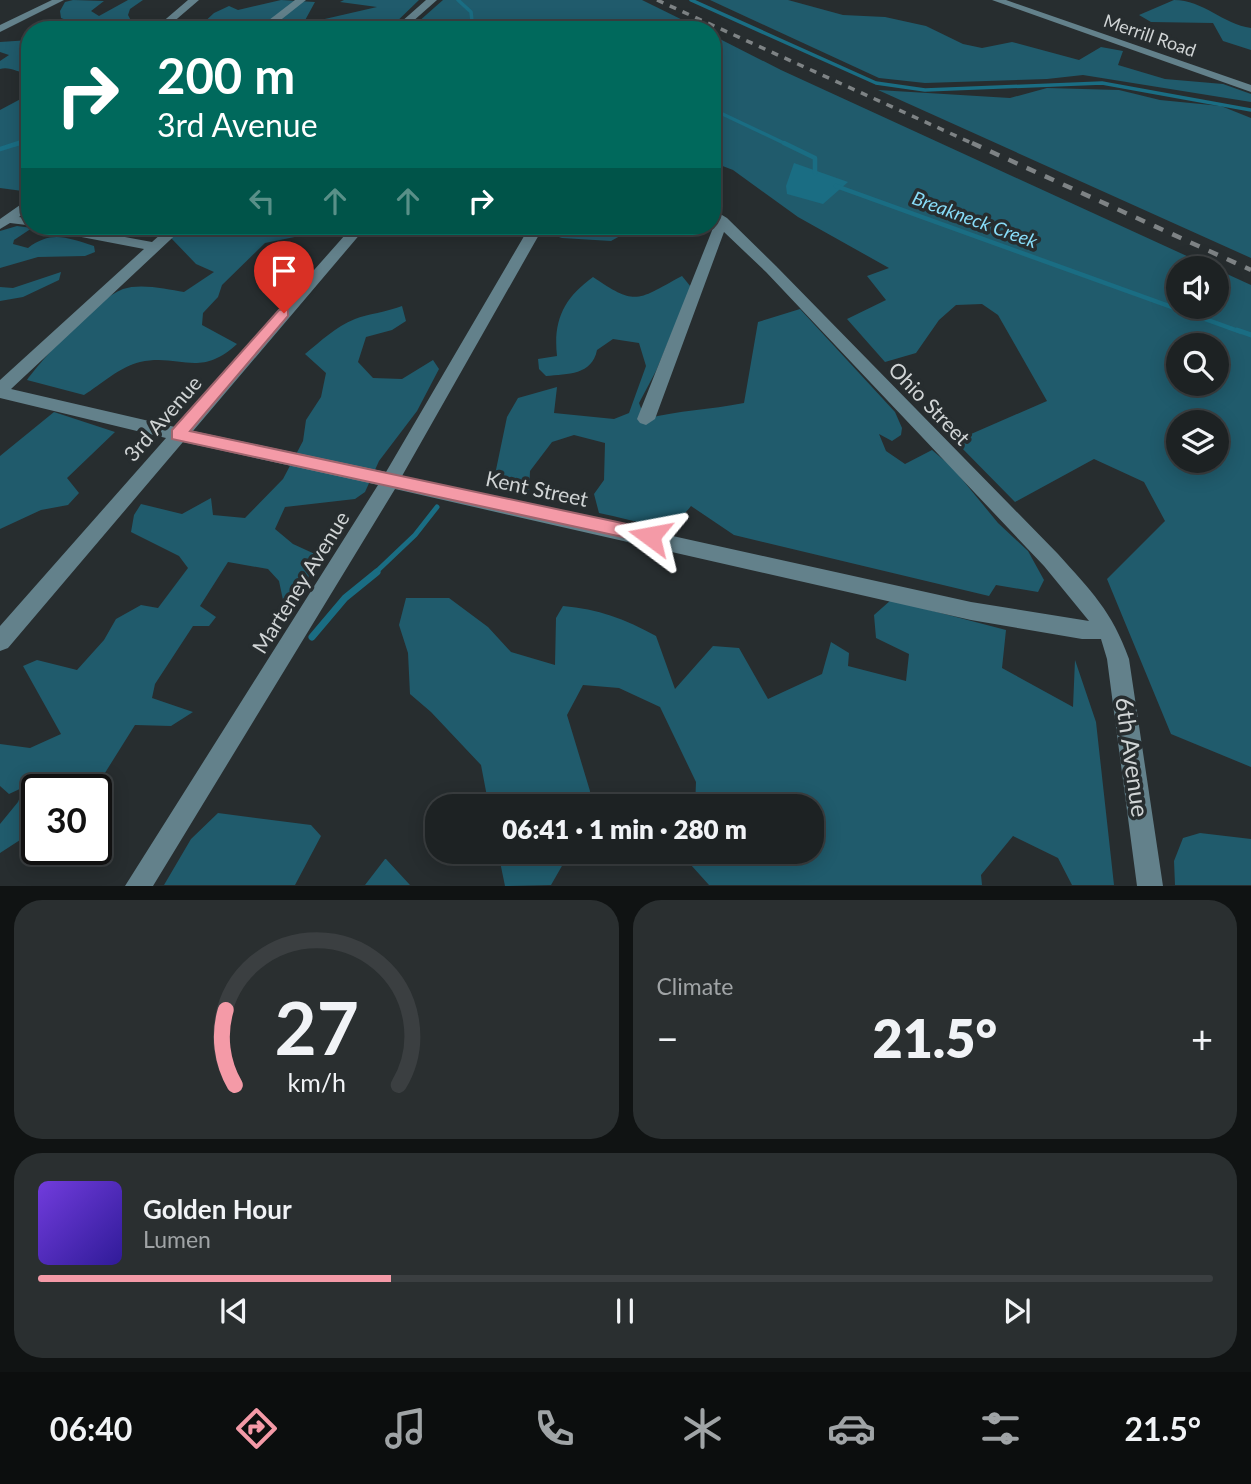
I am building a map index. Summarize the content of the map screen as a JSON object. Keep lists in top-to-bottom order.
{
  "streets": {
    "street": [
      "Merrill Road",
      "Ohio Street",
      "3rd Avenue",
      "Kent Street",
      "Marteney Avenue",
      "6th Avenue"
    ]
  },
  "crossings": [
    ["Ohio Street", "Kent Street"],
    ["Ohio Street", "6th Avenue"],
    ["3rd Avenue", "Kent Street"],
    ["Kent Street", "Marteney Avenue"],
    ["Kent Street", "6th Avenue"]
  ],
  "water": ["Breakneck Creek"],
  "page": {
    "turn": ["200 m", "3rd Avenue"],
    "limit": "30",
    "trip": "06:41 · 1 min · 280 m",
    "tile": "Climate",
    "heat": ["−", "21.5°", "+"],
    "song": ["Golden Hour", "Lumen"],
    "tabs": ["06:40", "21.5°"],
    "gauge": ["27", "km/h"]
  }
}
